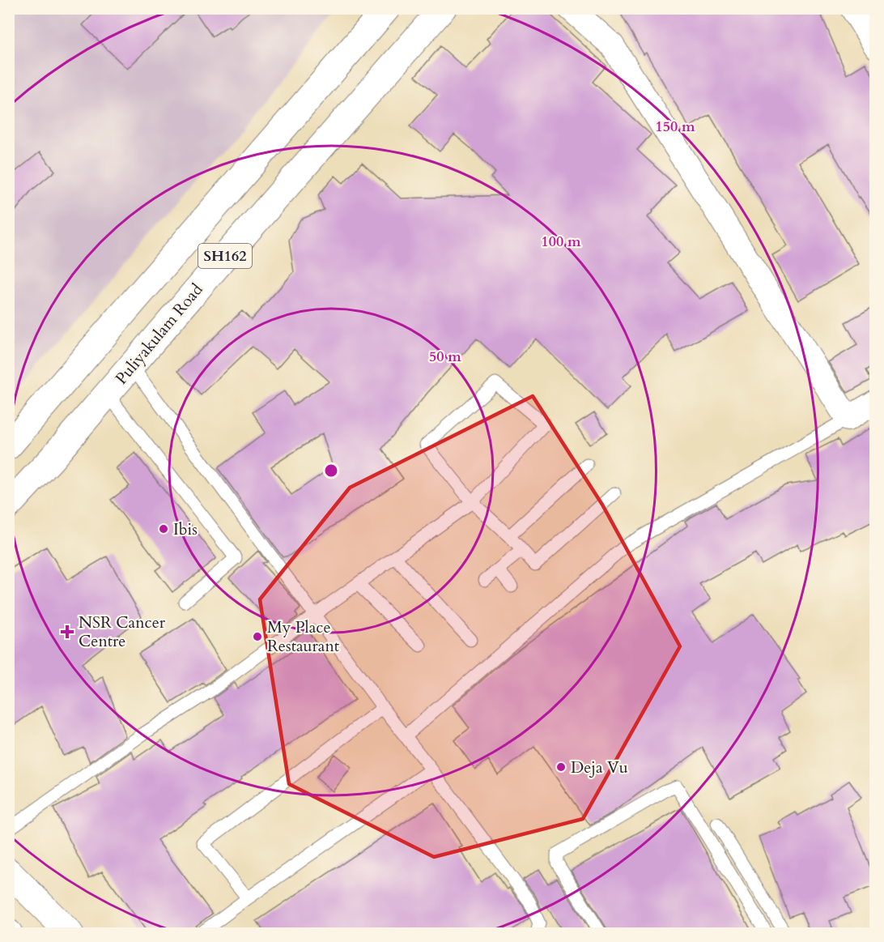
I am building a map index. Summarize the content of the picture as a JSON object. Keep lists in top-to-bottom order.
{
  "streets": {
    "main road": ["SH162", "Puliyakulam Road"]
  },
  "places": {
    "other": ["Ibis", "My Place Restaurant", "Deja Vu"],
    "health": ["NSR Cancer Centre"]
  },
  "rings": ["150 m", "100 m", "50 m"]
}
